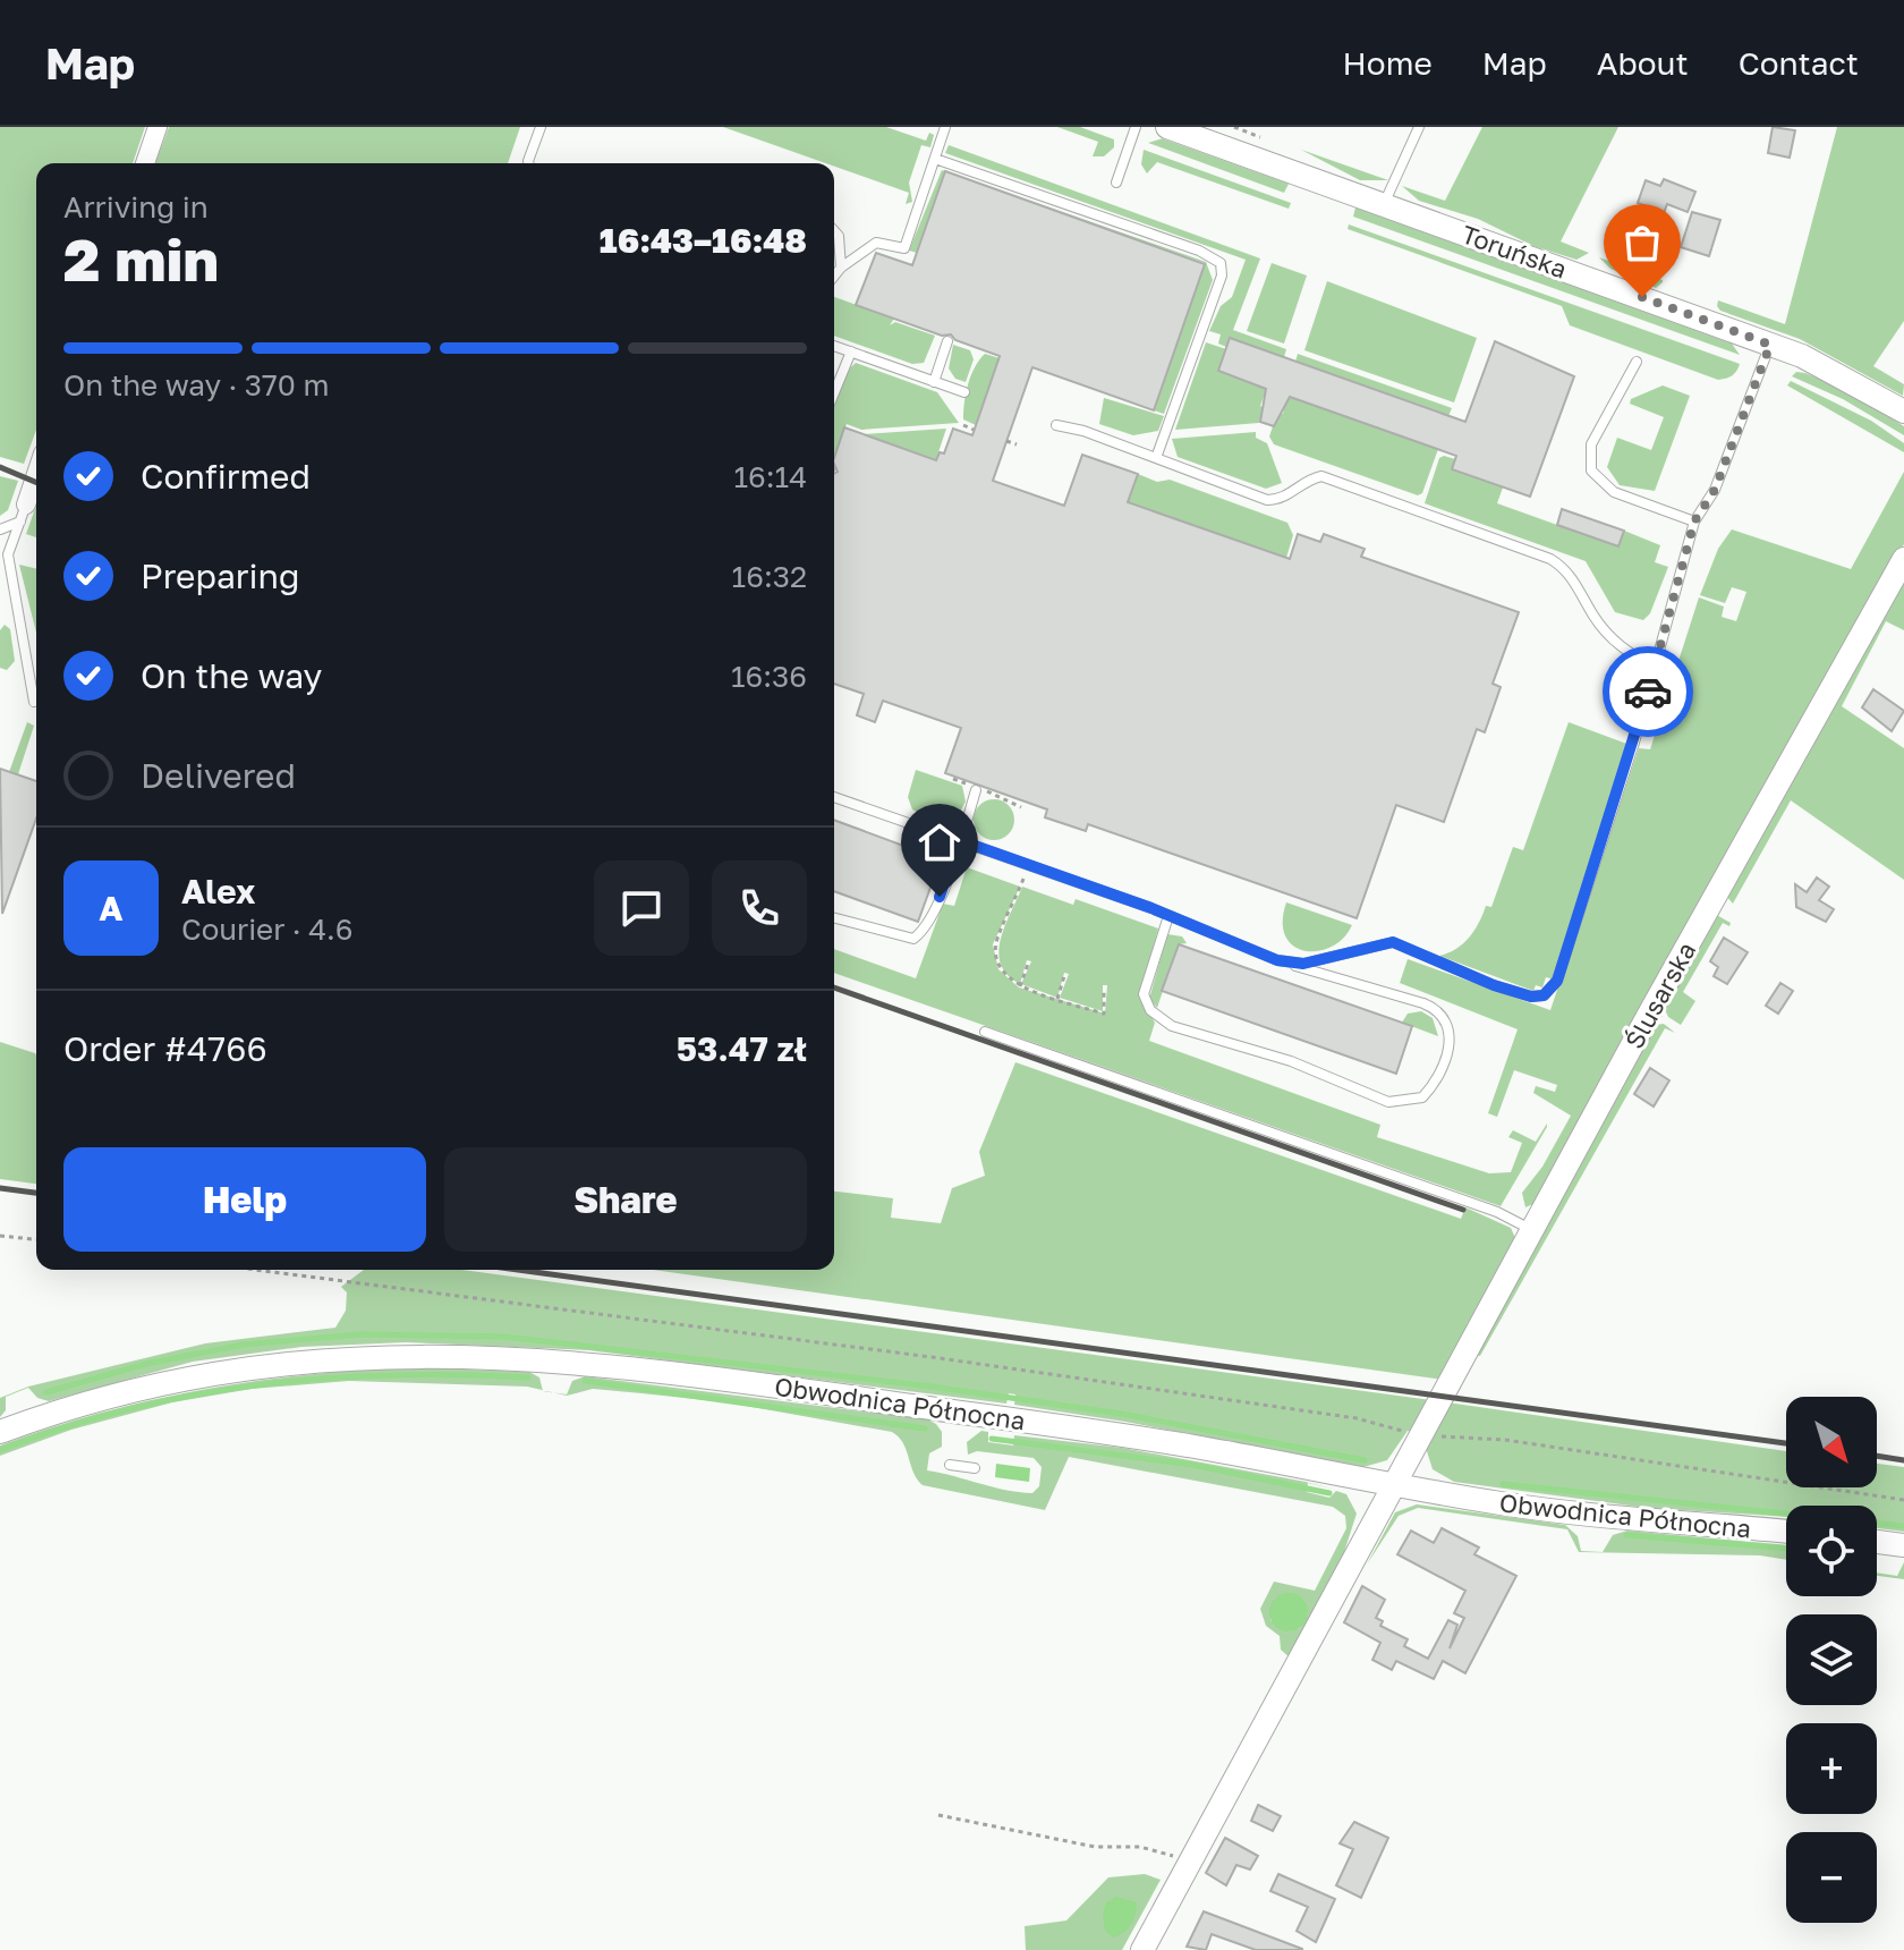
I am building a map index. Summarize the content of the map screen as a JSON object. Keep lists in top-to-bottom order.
{
  "streets": {
    "street": ["Toruńska", "Ślusarska", "Obwodnica Północna"]
  },
  "crossings": [
    ["Ślusarska", "Obwodnica Północna"]
  ],
  "north": "bottom right",
  "page": {
    "header": "Map",
    "nav": [
      "Home",
      "Map",
      "About",
      "Contact"
    ],
    "heading": ["2 min", "Arriving in", "16:43–16:48"],
    "panel": [
      "Alex",
      "Courier · 4.6",
      "Order #4766",
      "53.47 zł"
    ],
    "bar": "On the way · 370 m",
    "list": [
      ["Confirmed", "16:14"],
      ["Preparing", "16:32"],
      ["On the way", "16:36"],
      "Delivered"
    ],
    "round": "A",
    "buttons": ["Help", "Share"],
    "map_buttons": ["+", "−"]
  }
}
